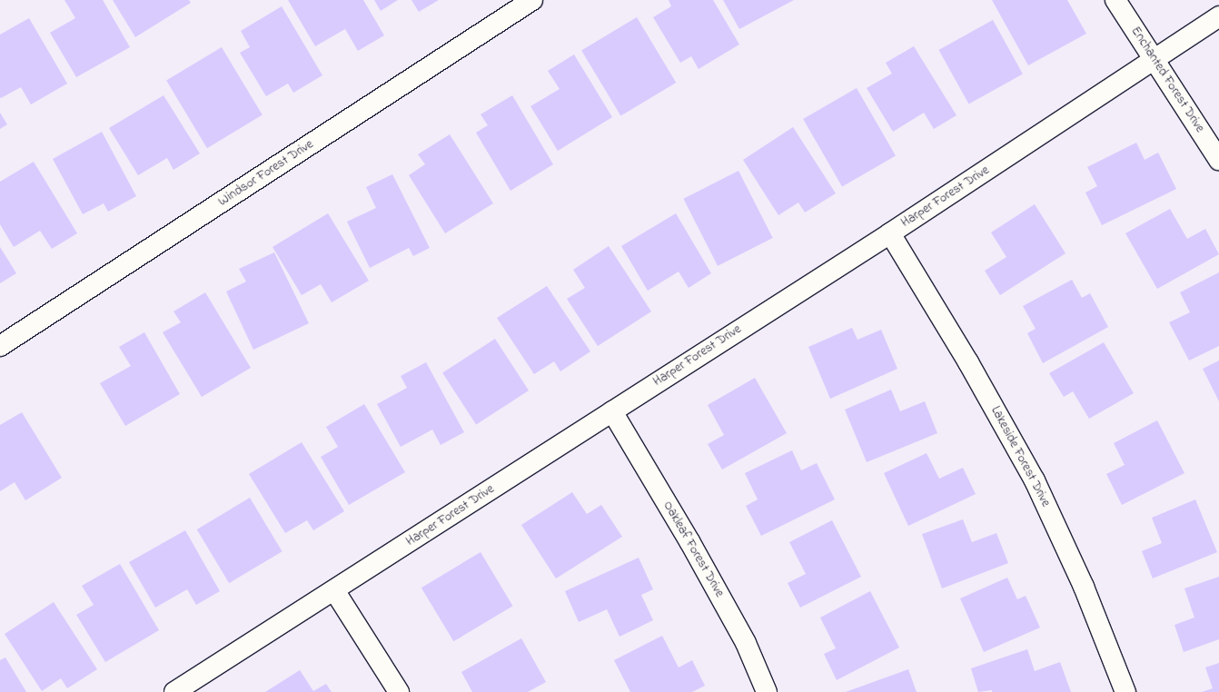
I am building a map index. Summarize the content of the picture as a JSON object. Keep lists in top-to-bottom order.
{
  "streets": {
    "street": [
      "Enchanted Forest Drive",
      "Windsor Forest Drive",
      "Harper Forest Drive",
      "Lakeside Forest Drive",
      "Oakleaf Forest Drive"
    ]
  },
  "crossings": [
    ["Enchanted Forest Drive", "Harper Forest Drive"],
    ["Harper Forest Drive", "Lakeside Forest Drive"],
    ["Harper Forest Drive", "Oakleaf Forest Drive"]
  ]
}
